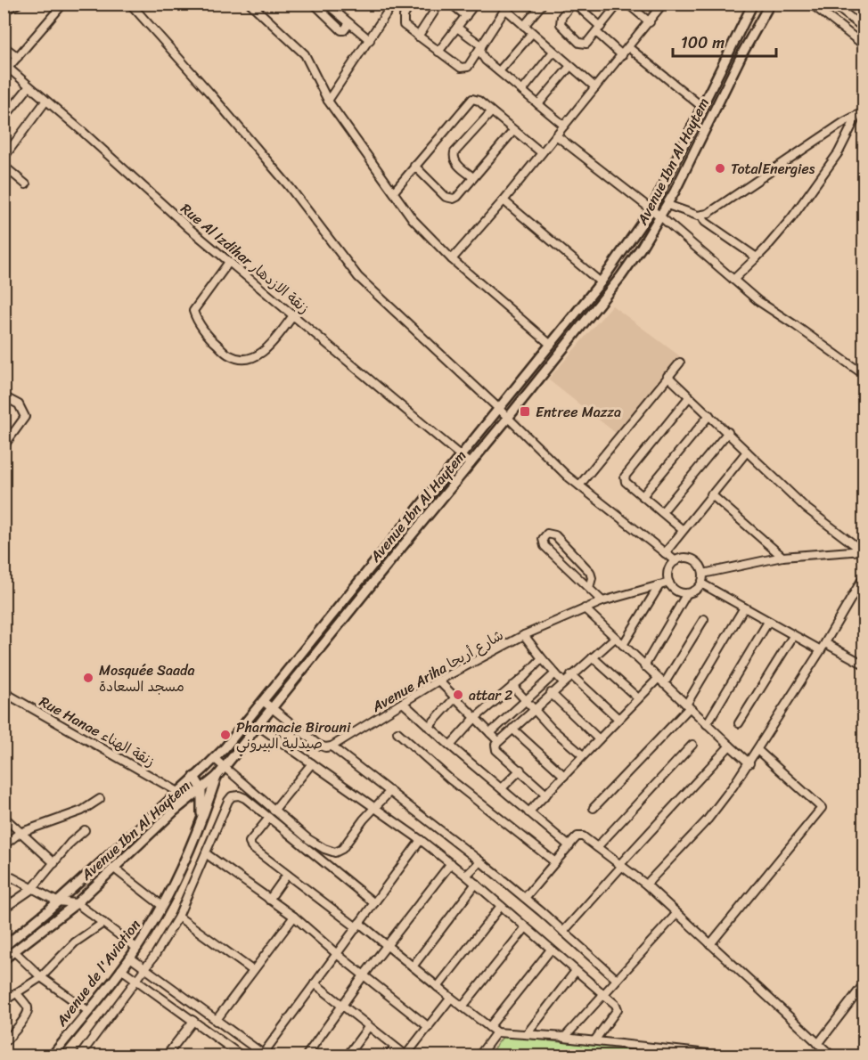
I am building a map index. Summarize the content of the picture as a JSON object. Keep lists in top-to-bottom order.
{
  "streets": {
    "street": [
      "Avenue Ibn Al Haytem",
      "Rue Al Izdihar زنقة الازدهار",
      "Avenue Ariha شارع أريحا",
      "Rue Hanae زنقة الهناء",
      "Avenue de l'Aviation"
    ]
  },
  "crossings": [
    ["Avenue Ibn Al Haytem", "Rue Al Izdihar زنقة الازدهار"],
    ["Avenue Ibn Al Haytem", "Rue Hanae زنقة الهناء"],
    ["Avenue Ibn Al Haytem", "Avenue de l'Aviation"]
  ],
  "places": {
    "other": [
      "TotalEnergies",
      "Mosquée Saada مسجد السعادة",
      "attar 2",
      "Pharmacie Birouni صيدلية البيروني"
    ],
    "transit": ["Entree Mazza"]
  },
  "scale_bar": "100 m"
}
